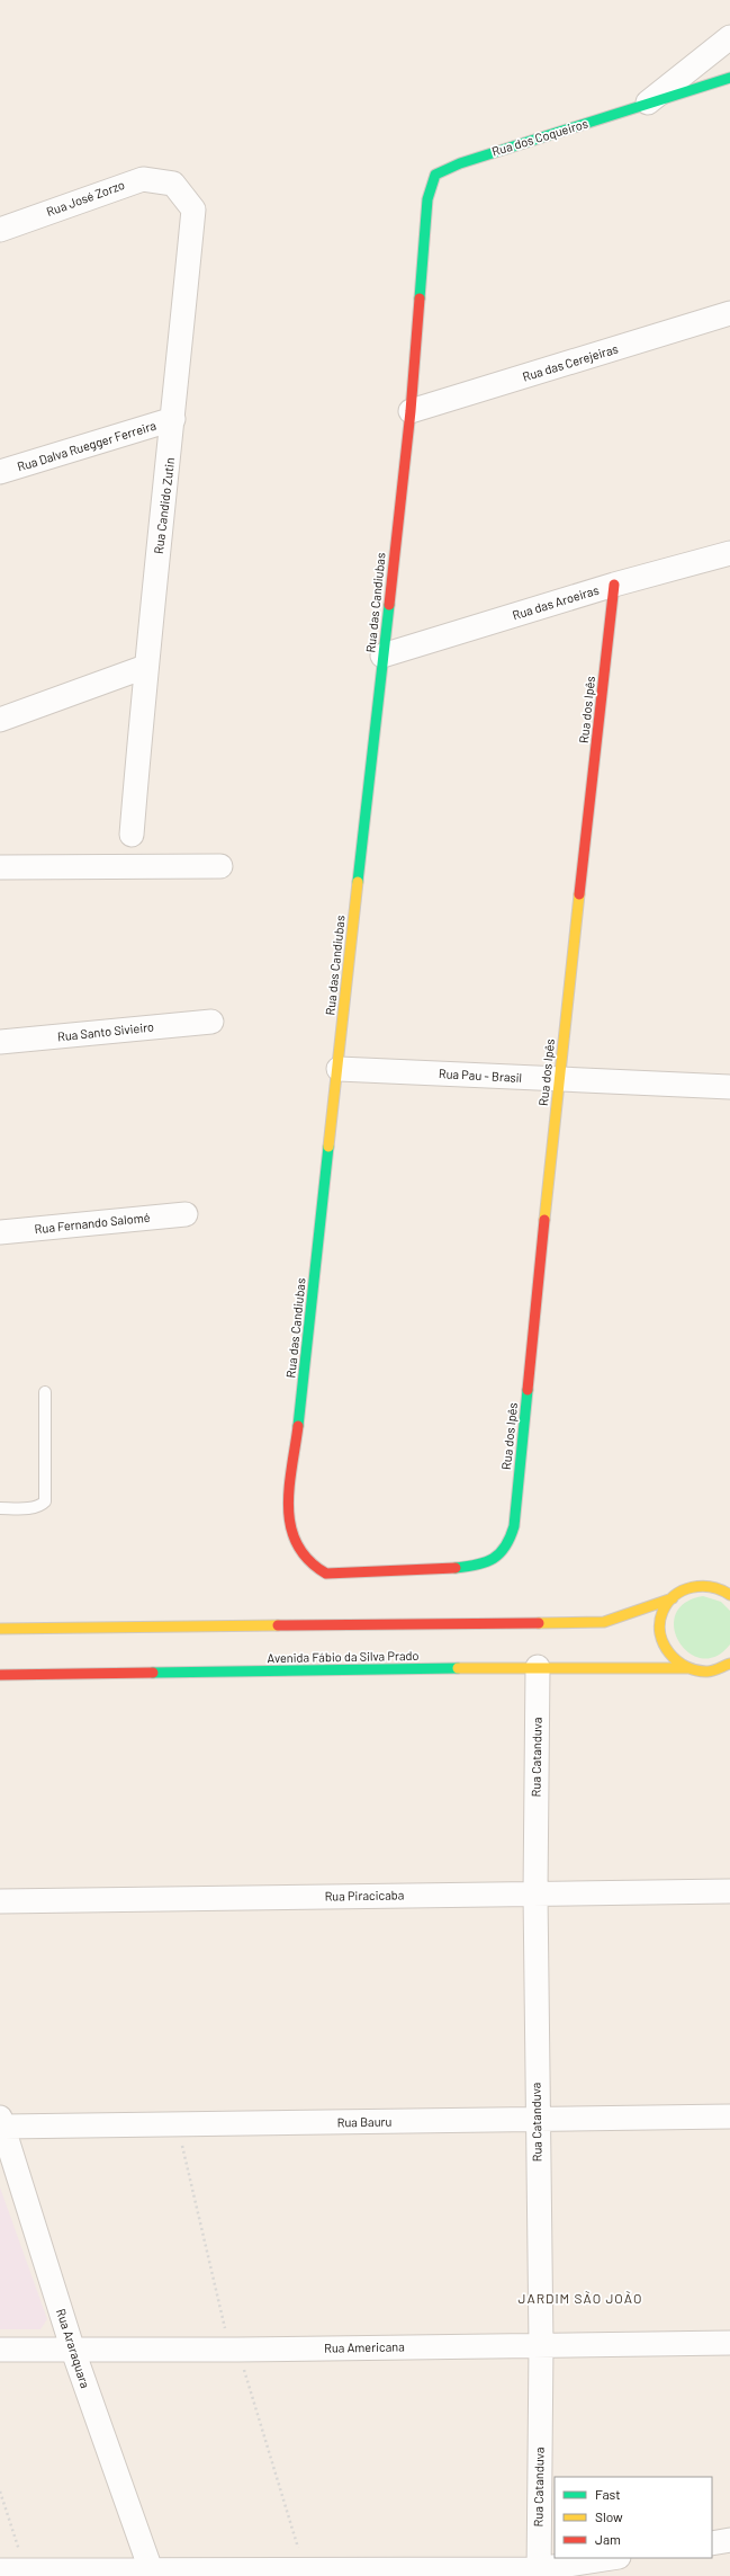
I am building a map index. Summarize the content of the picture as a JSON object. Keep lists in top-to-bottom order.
{
  "streets": {
    "street": [
      "Rua dos Coqueiros",
      "Rua José Zorzo",
      "Rua das Cerejeiras",
      "Rua Dalva Ruegger Ferreira",
      "Rua Candido Zutin",
      "Rua das Candiubas",
      "Rua das Aroeiras",
      "Rua dos Ipês",
      "Rua Santo Sivieiro",
      "Rua Pau - Brasil",
      "Rua Fernando Salomé",
      "Avenida Fábio da Silva Prado",
      "Rua Catanduva",
      "Rua Piracicaba",
      "Rua Bauru",
      "Rua Americana",
      "Rua Araraquara"
    ]
  },
  "crossings": [
    ["Rua dos Coqueiros", "Rua das Candiubas"],
    ["Rua José Zorzo", "Rua Candido Zutin"],
    ["Rua das Cerejeiras", "Rua das Candiubas"],
    ["Rua Dalva Ruegger Ferreira", "Rua Candido Zutin"],
    ["Rua das Candiubas", "Rua das Aroeiras"],
    ["Rua das Candiubas", "Rua dos Ipês"],
    ["Rua das Candiubas", "Rua Pau - Brasil"],
    ["Rua das Aroeiras", "Rua dos Ipês"],
    ["Rua dos Ipês", "Rua Pau - Brasil"],
    ["Avenida Fábio da Silva Prado", "Rua Catanduva"],
    ["Rua Catanduva", "Rua Piracicaba"],
    ["Rua Catanduva", "Rua Bauru"],
    ["Rua Catanduva", "Rua Americana"],
    ["Rua Bauru", "Rua Araraquara"],
    ["Rua Americana", "Rua Araraquara"]
  ],
  "districts": ["JARDIM SÃO JOÃO"],
  "legend": ["Fast", "Slow", "Jam"]
}
